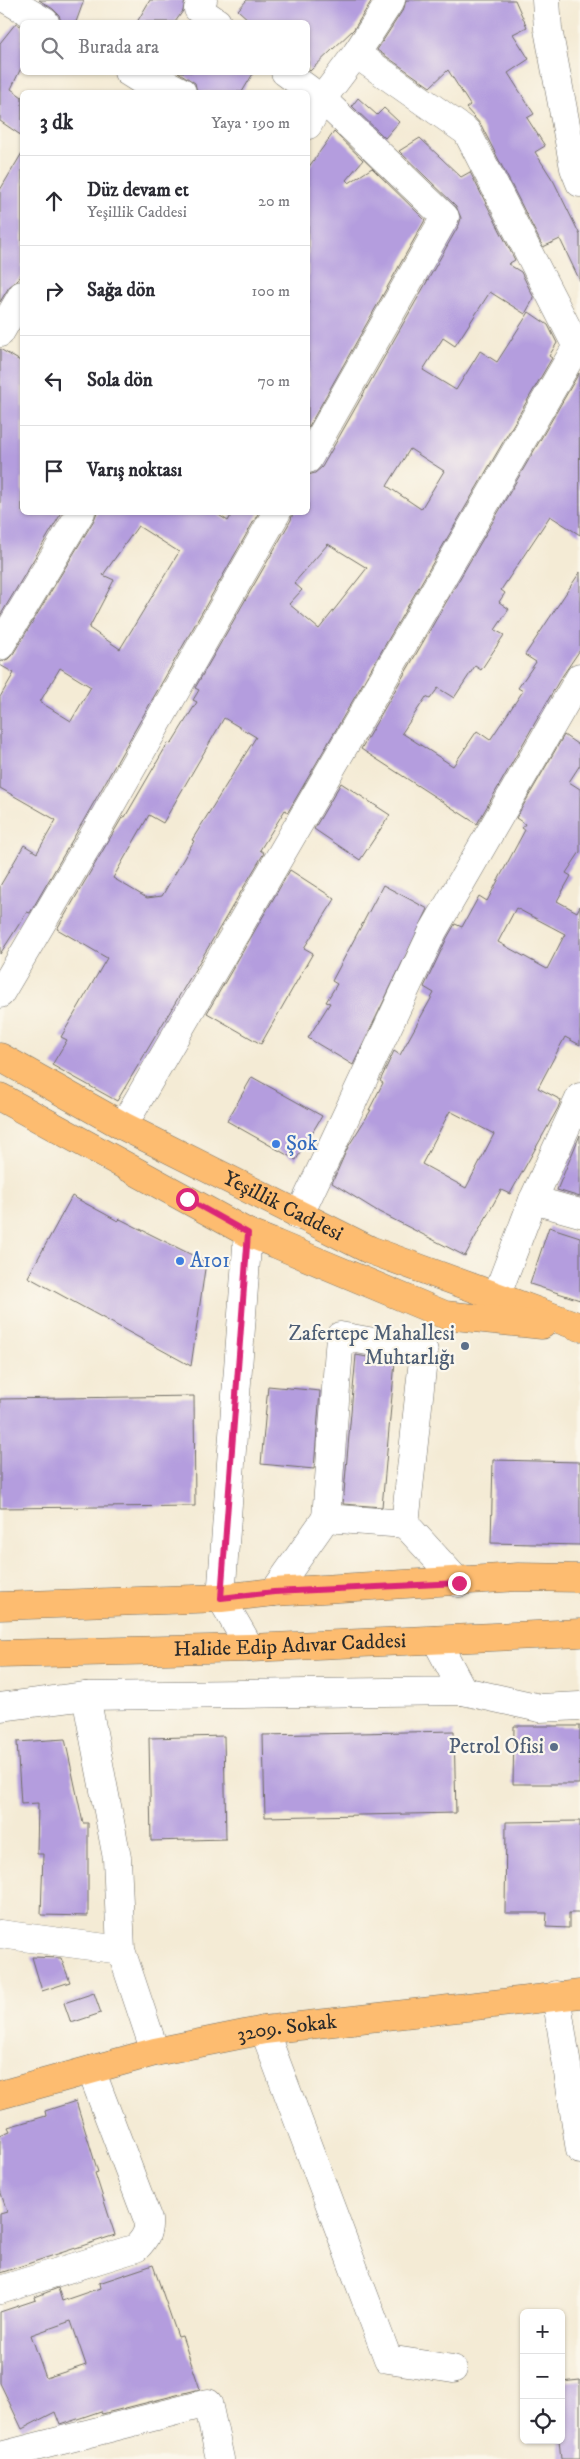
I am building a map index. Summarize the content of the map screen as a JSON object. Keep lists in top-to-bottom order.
{
  "streets": {
    "main road": ["Yeşillik Caddesi", "Halide Edip Adıvar Caddesi", "3209. Sokak"]
  },
  "places": [
    "Şok",
    "A101",
    "Zafertepe Mahallesi Muhtarlığı",
    "Petrol Ofisi"
  ],
  "page": {
    "search": "Burada ara",
    "heading": ["3 dk", "Yaya · 190 m"],
    "list": [
      ["Düz devam et", "Yeşillik Caddesi", "20 m"],
      ["Sağa dön", "100 m"],
      ["Sola dön", "70 m"],
      "Varış noktası"
    ],
    "map_buttons": ["+", "−"]
  }
}
